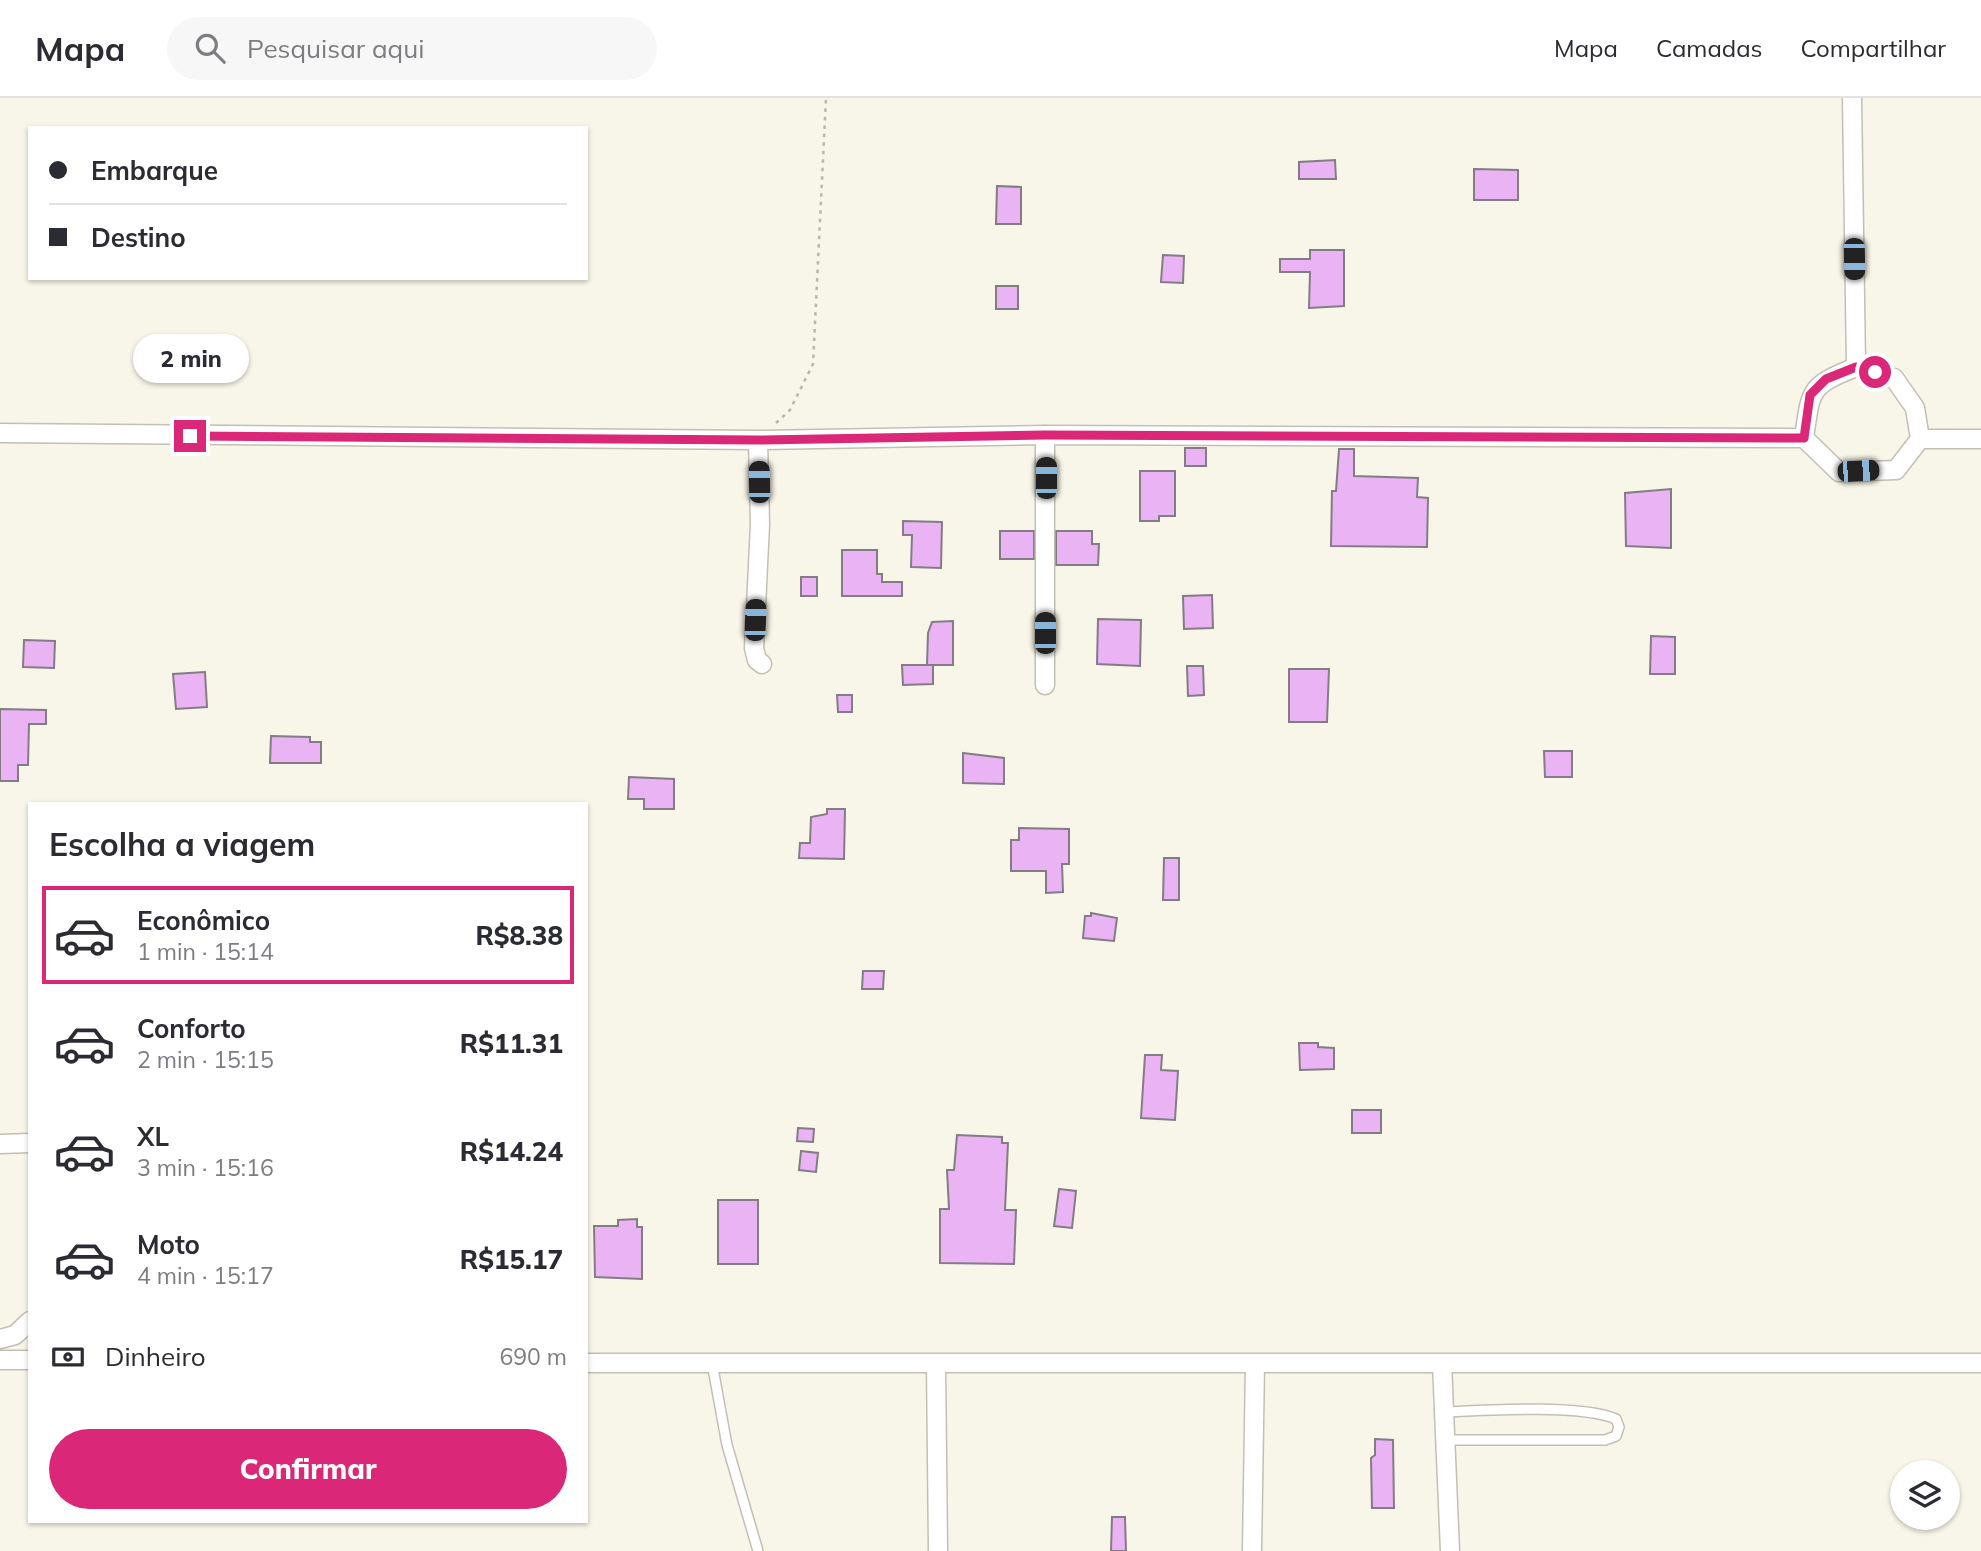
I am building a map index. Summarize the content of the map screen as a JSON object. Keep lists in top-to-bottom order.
{
  "page": {
    "header": "Mapa",
    "search": "Pesquisar aqui",
    "nav": ["Mapa", "Camadas", "Compartilhar"],
    "banner": ["Embarque", "Destino"],
    "bubble": "2 min",
    "heading": "Escolha a viagem",
    "list": [
      {
        "name": "Econômico",
        "note": "1 min · 15:14",
        "value": "R$8.38"
      },
      {
        "name": "Conforto",
        "note": "2 min · 15:15",
        "value": "R$11.31"
      },
      {
        "name": "XL",
        "note": "3 min · 15:16",
        "value": "R$14.24"
      },
      {
        "name": "Moto",
        "note": "4 min · 15:17",
        "value": "R$15.17"
      }
    ],
    "pay": ["Dinheiro", "690 m"],
    "buttons": "Confirmar"
  }
}
